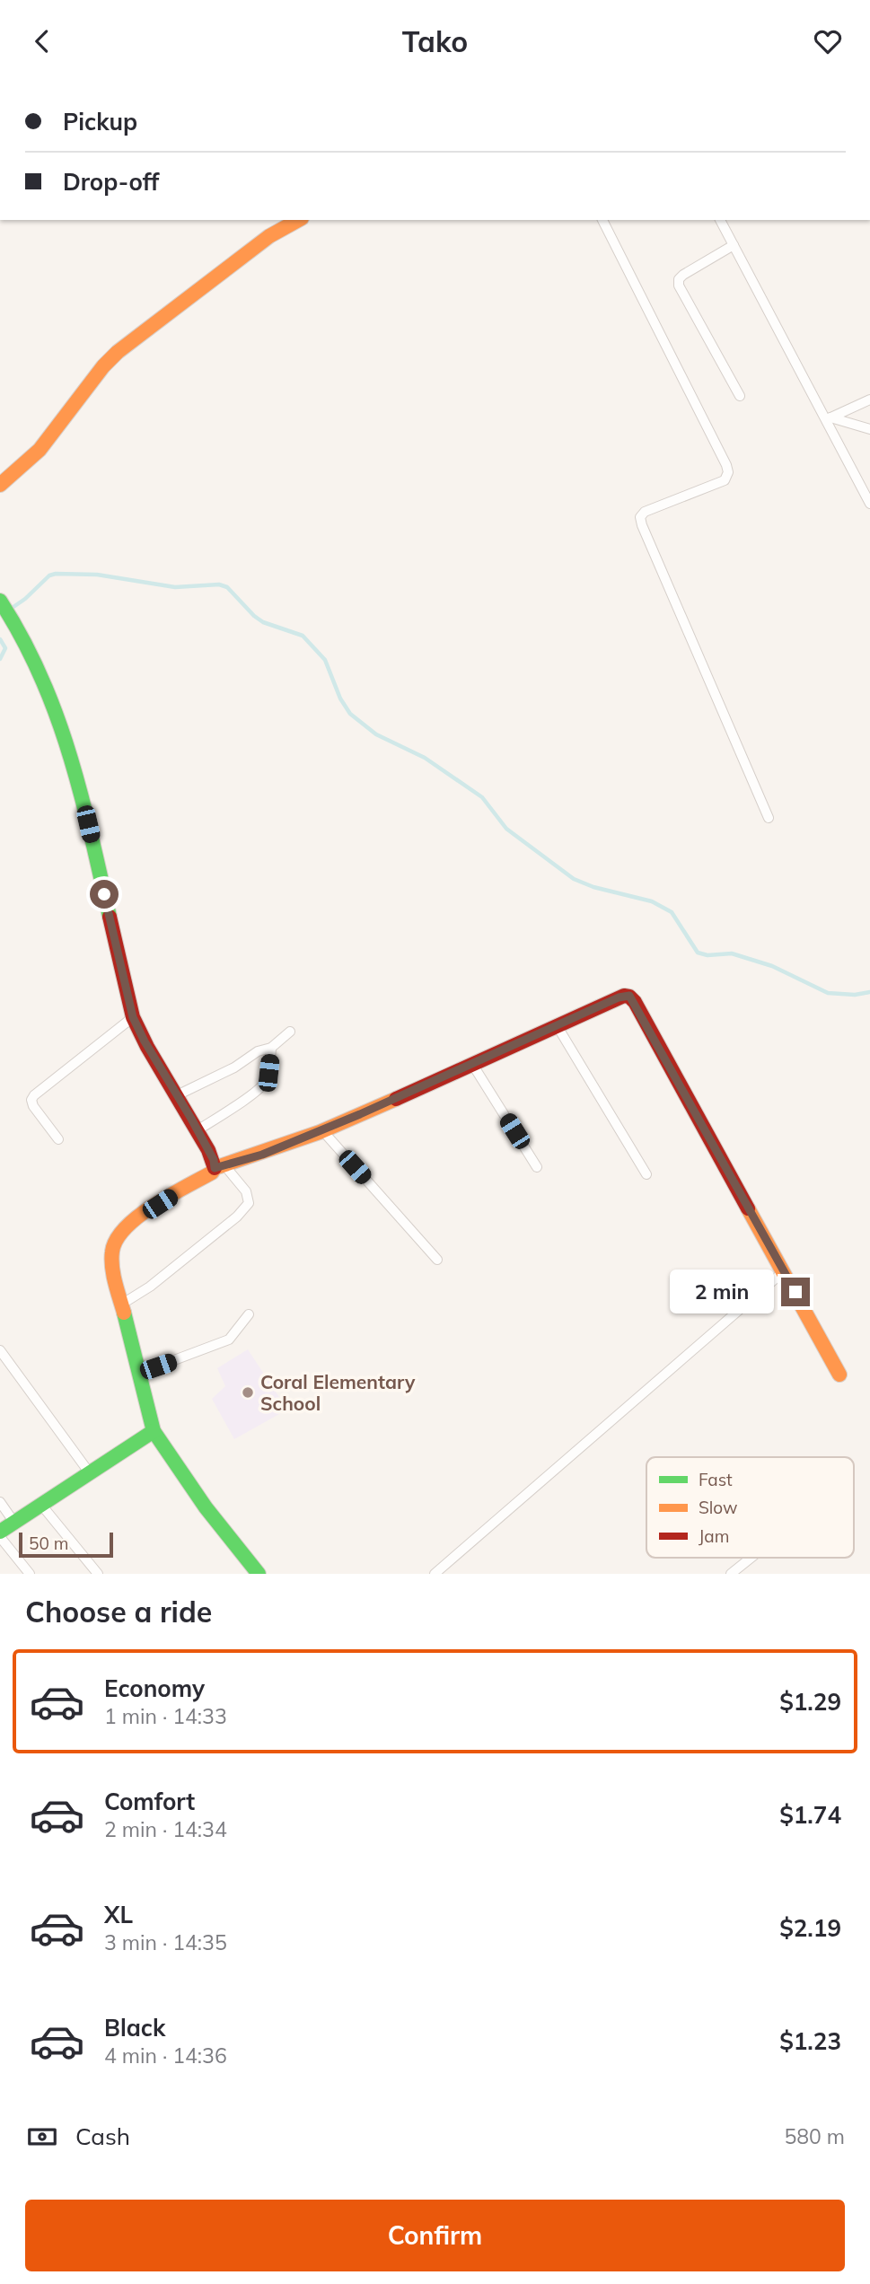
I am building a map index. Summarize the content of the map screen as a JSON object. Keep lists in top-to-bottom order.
{
  "places": ["Coral Elementary School"],
  "legend": ["Fast", "Slow", "Jam"],
  "scale_bar": "50 m",
  "page": {
    "header": "Tako",
    "banner": ["Pickup", "Drop-off"],
    "bubble": "2 min",
    "scale": "50 m",
    "heading": "Choose a ride",
    "list": [
      {
        "name": "Economy",
        "note": "1 min · 14:33",
        "value": "$1.29"
      },
      {
        "name": "Comfort",
        "note": "2 min · 14:34",
        "value": "$1.74"
      },
      {
        "name": "XL",
        "note": "3 min · 14:35",
        "value": "$2.19"
      },
      {
        "name": "Black",
        "note": "4 min · 14:36",
        "value": "$1.23"
      }
    ],
    "pay": ["Cash", "580 m"],
    "buttons": "Confirm"
  }
}
